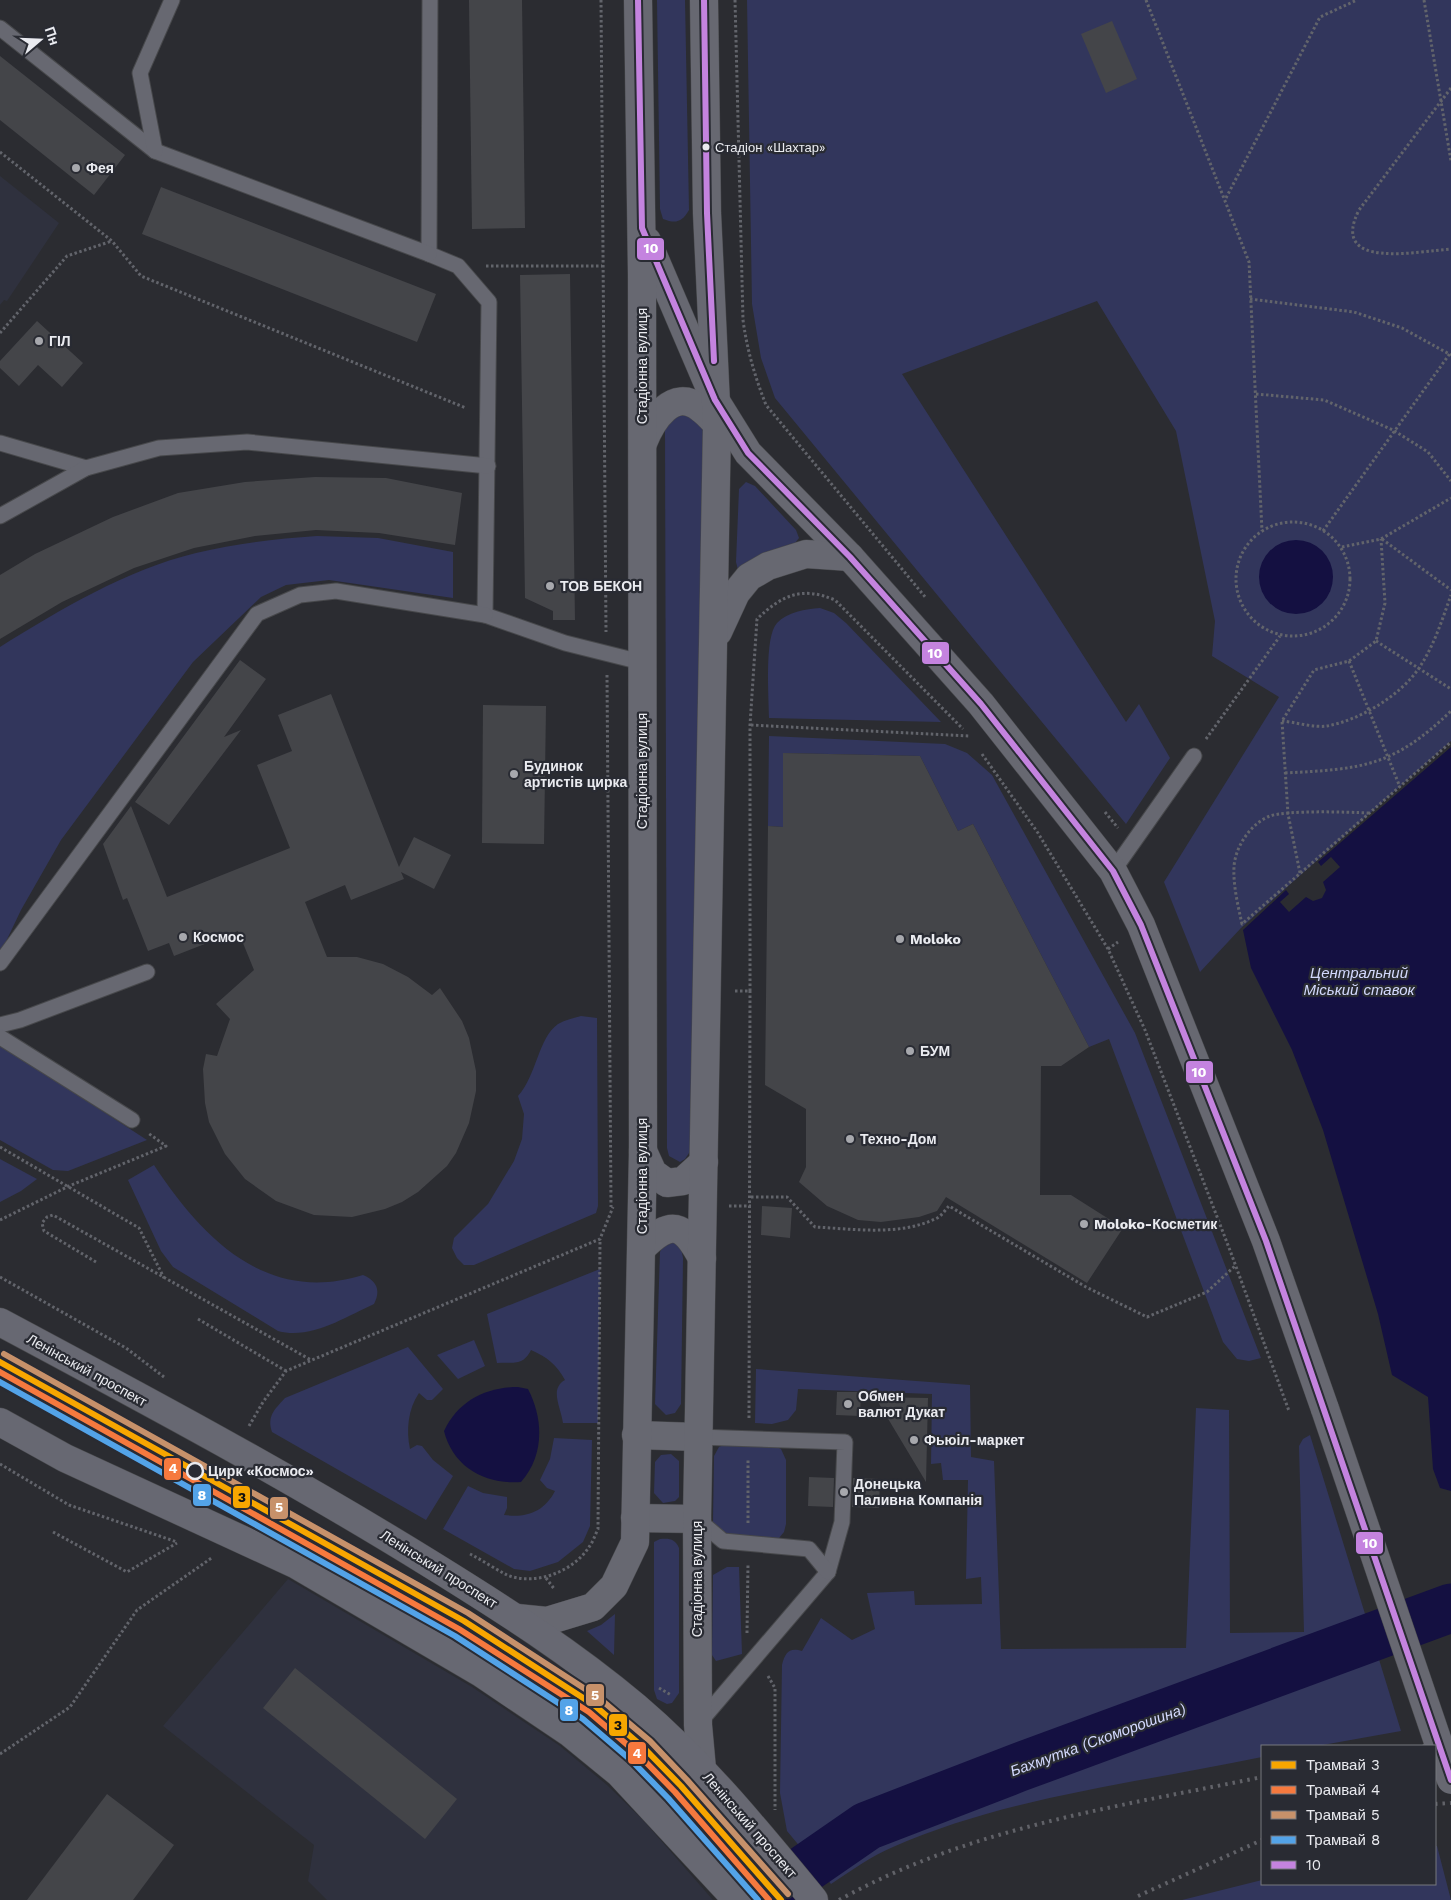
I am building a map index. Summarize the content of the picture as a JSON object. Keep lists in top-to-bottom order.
{
  "streets": {
    "main road": ["Ленінський проспект"],
    "street": ["Стадіонна вулиця"]
  },
  "crossings": [
    ["Стадіонна вулиця", "Ленінський проспект"]
  ],
  "water": ["Центральний Міський ставок", "Бахмутка (Скоморошина)"],
  "places": [
    "Стадіон «Шахтар»",
    "Фея",
    "ГІЛ",
    "ТОВ БЕКОН",
    "Будинок артистів цирка",
    "Космос",
    "Moloko",
    "БУМ",
    "Техно-Дом",
    "Moloko-Косметик",
    "Обмен валют Дукат",
    "Фьюіл-маркет",
    "Цирк «Космос»",
    "Донецька Паливна Компанія"
  ],
  "lines": [
    "transit line 10",
    "tram line 5",
    "tram line 3",
    "tram line 4",
    "tram line 8"
  ],
  "legend": [
    "Трамвай 3",
    "Трамвай 4",
    "Трамвай 5",
    "Трамвай 8",
    "10"
  ],
  "north": "right"
}
